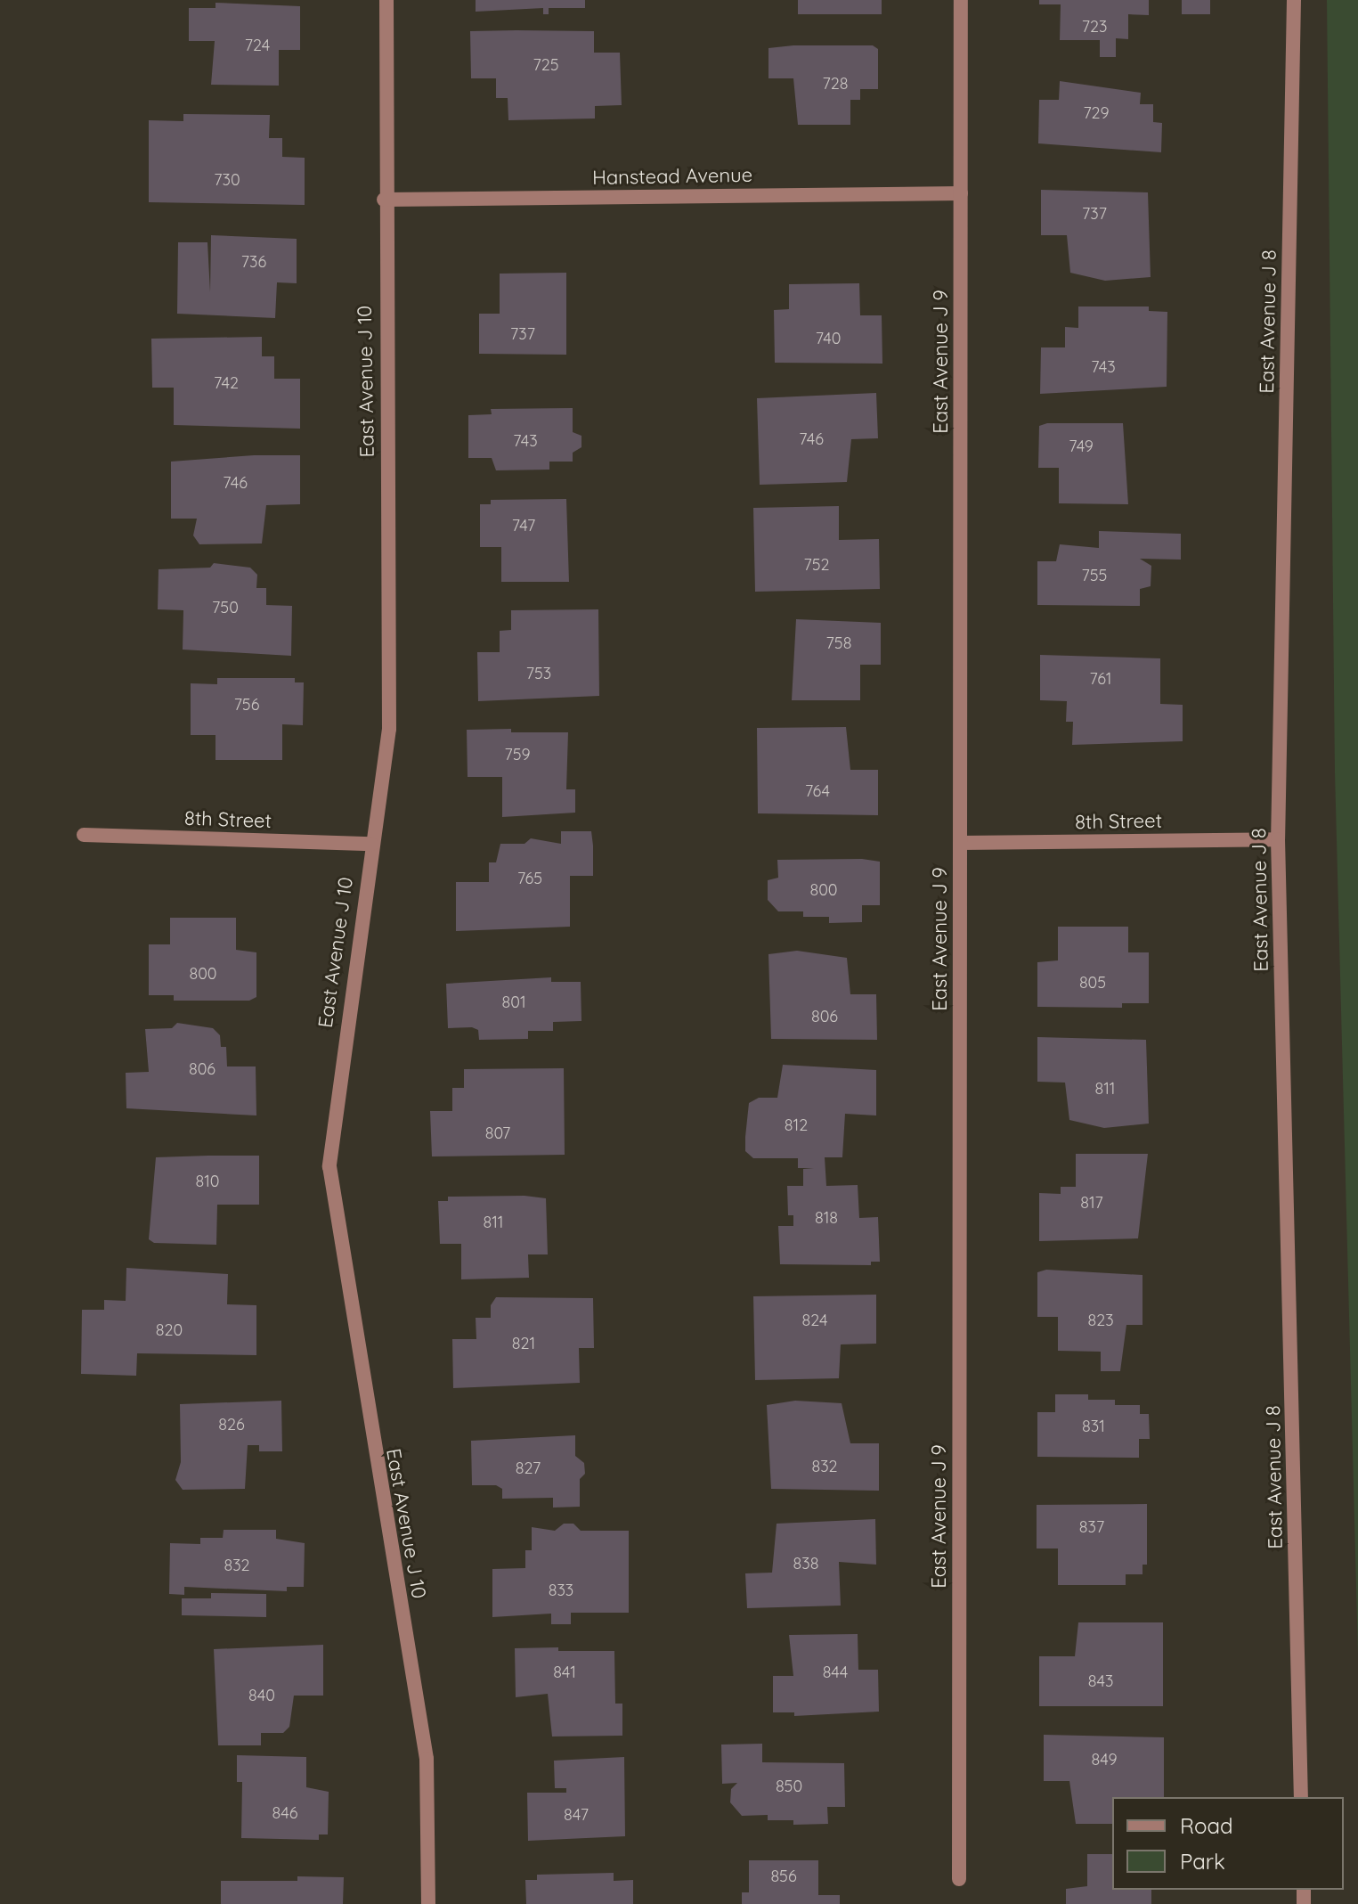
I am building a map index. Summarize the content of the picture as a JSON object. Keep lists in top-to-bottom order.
{
  "streets": {
    "street": [
      "Hanstead Avenue",
      "East Avenue J 8",
      "East Avenue J 9",
      "East Avenue J 10",
      "8th Street"
    ]
  },
  "crossings": [
    ["Hanstead Avenue", "East Avenue J 9"],
    ["Hanstead Avenue", "East Avenue J 10"],
    ["East Avenue J 8", "8th Street"],
    ["East Avenue J 9", "8th Street"],
    ["East Avenue J 10", "8th Street"]
  ],
  "house_numbers": [
    "723",
    "724",
    "725",
    "728",
    "729",
    "730",
    "737",
    "736",
    "737",
    "740",
    "743",
    "742",
    "746",
    "743",
    "749",
    "746",
    "747",
    "752",
    "755",
    "750",
    "758",
    "753",
    "761",
    "756",
    "759",
    "764",
    "765",
    "800",
    "800",
    "805",
    "801",
    "806",
    "806",
    "811",
    "812",
    "807",
    "810",
    "817",
    "818",
    "811",
    "824",
    "823",
    "820",
    "821",
    "826",
    "831",
    "832",
    "827",
    "837",
    "838",
    "832",
    "833",
    "841",
    "844",
    "843",
    "840",
    "849",
    "850",
    "846",
    "847",
    "856"
  ],
  "legend": ["Road", "Park"]
}
